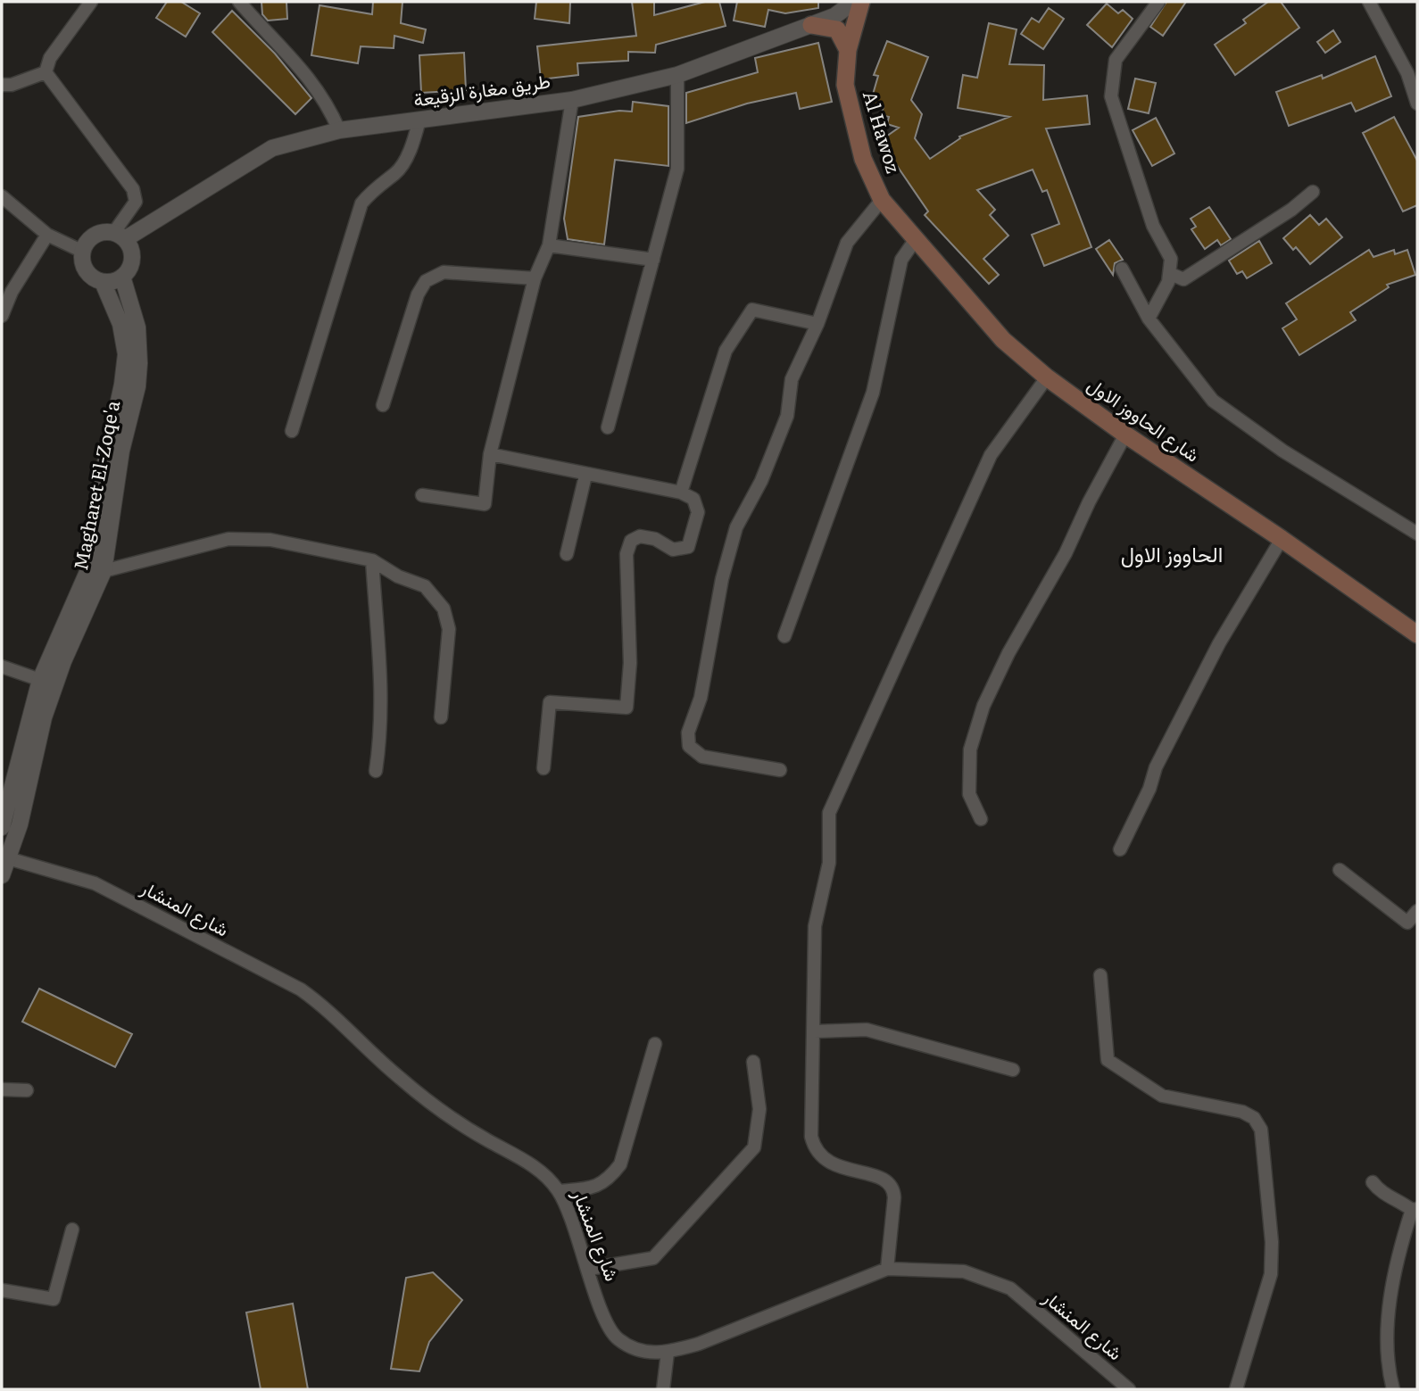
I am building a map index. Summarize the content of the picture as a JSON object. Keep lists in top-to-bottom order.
{
  "streets": {
    "main road": ["Al Hawoz", "شارع الحاووز الاول"],
    "street": ["طريق مغارة الزقيعة", "Magharet El-Zoqe'a", "شارع المنشار"]
  },
  "crossings": [
    ["طريق مغارة الزقيعة", "Magharet El-Zoqe'a"],
    ["Al Hawoz", "شارع الحاووز الاول"],
    ["Magharet El-Zoqe'a", "شارع المنشار"]
  ],
  "districts": ["الحاووز الاول"]
}
